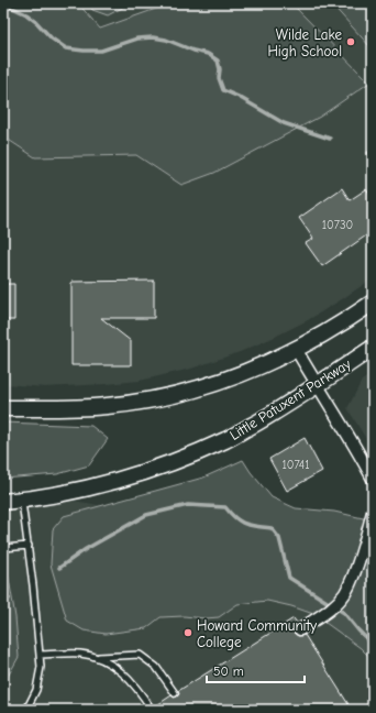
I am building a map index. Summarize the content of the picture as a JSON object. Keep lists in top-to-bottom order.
{
  "streets": {
    "main road": ["Little Patuxent Parkway"]
  },
  "places": ["Wilde Lake High School", "Howard Community College"],
  "house_numbers": ["10730", "10741"],
  "scale_bar": "50 m"
}
